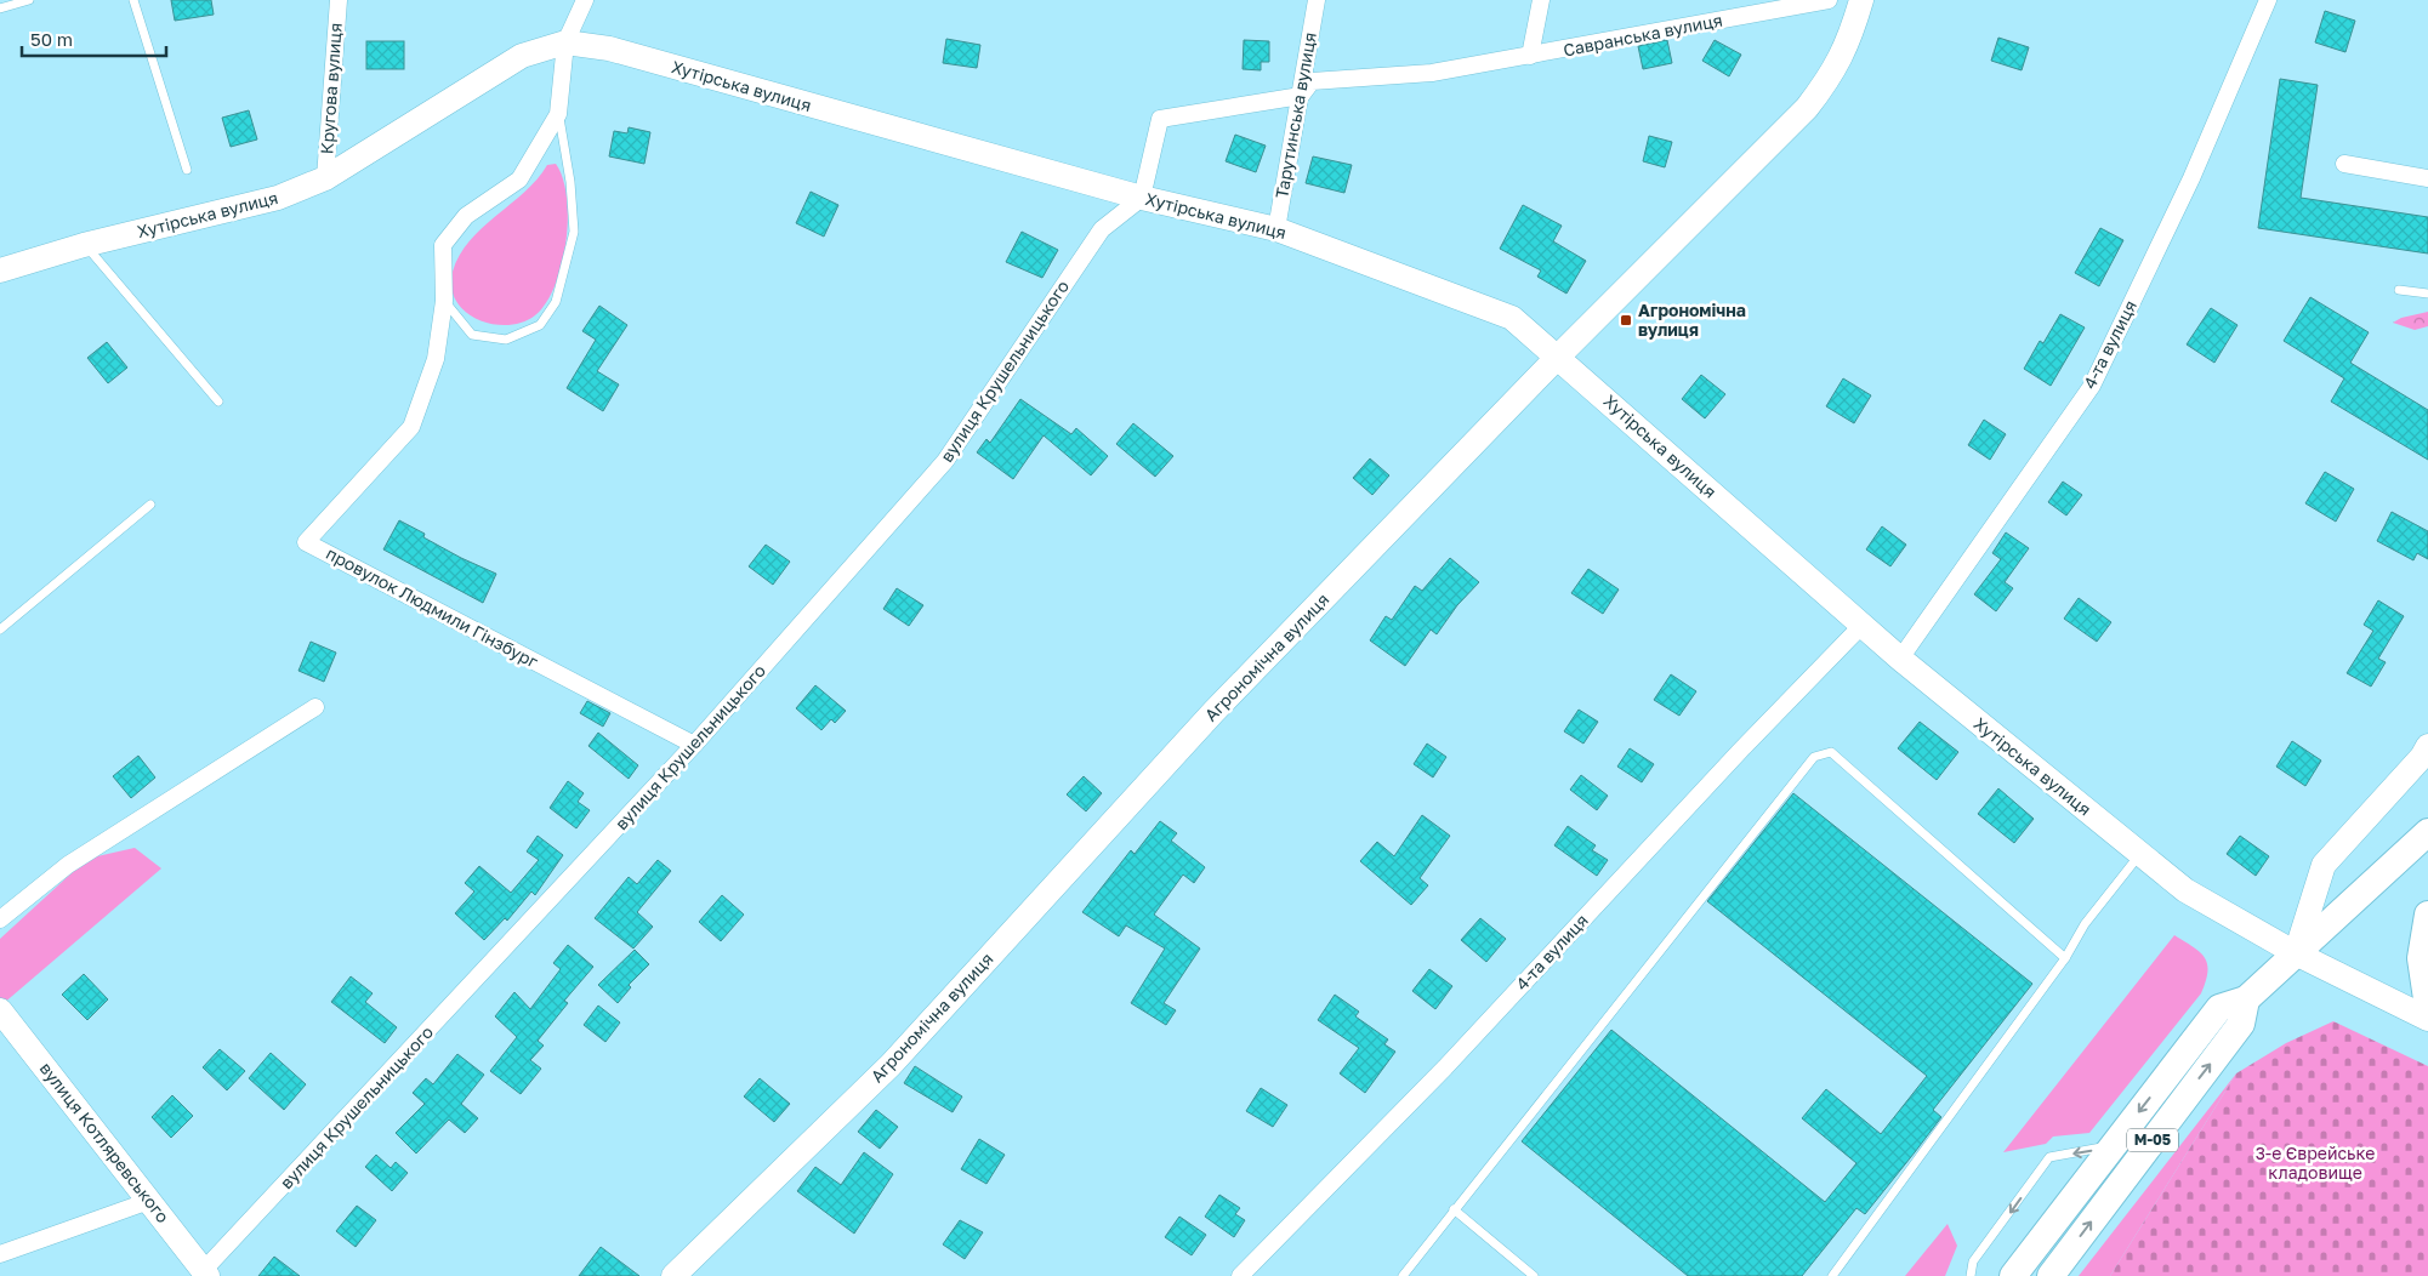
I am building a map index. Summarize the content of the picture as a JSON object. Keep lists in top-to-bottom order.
{
  "streets": {
    "main road": [
      "Хутірська вулиця",
      "Агрономічна вулиця",
      "М-05",
      "вулиця Котляревського"
    ],
    "street": [
      "Савранська вулиця",
      "Кругова вулиця",
      "Тарутинська вулиця",
      "4-та вулиця",
      "вулиця Крушельницького",
      "провулок Людмили Гінзбург"
    ]
  },
  "crossings": [
    ["Савранська вулиця", "Хутірська вулиця"],
    ["Савранська вулиця", "Тарутинська вулиця"],
    ["Савранська вулиця", "вулиця Крушельницького"],
    ["Хутірська вулиця", "Кругова вулиця"],
    ["Хутірська вулиця", "Тарутинська вулиця"],
    ["Хутірська вулиця", "4-та вулиця"],
    ["Хутірська вулиця", "вулиця Крушельницького"],
    ["Хутірська вулиця", "провулок Людмили Гінзбург"],
    ["Хутірська вулиця", "Агрономічна вулиця"],
    ["Хутірська вулиця", "М-05"],
    ["вулиця Крушельницького", "провулок Людмили Гінзбург"],
    ["вулиця Крушельницького", "вулиця Котляревського"]
  ],
  "parks": ["3-е Єврейське кладовище"],
  "places": {
    "transit": ["Агрономічна вулиця"]
  },
  "scale_bar": "50 m"
}
